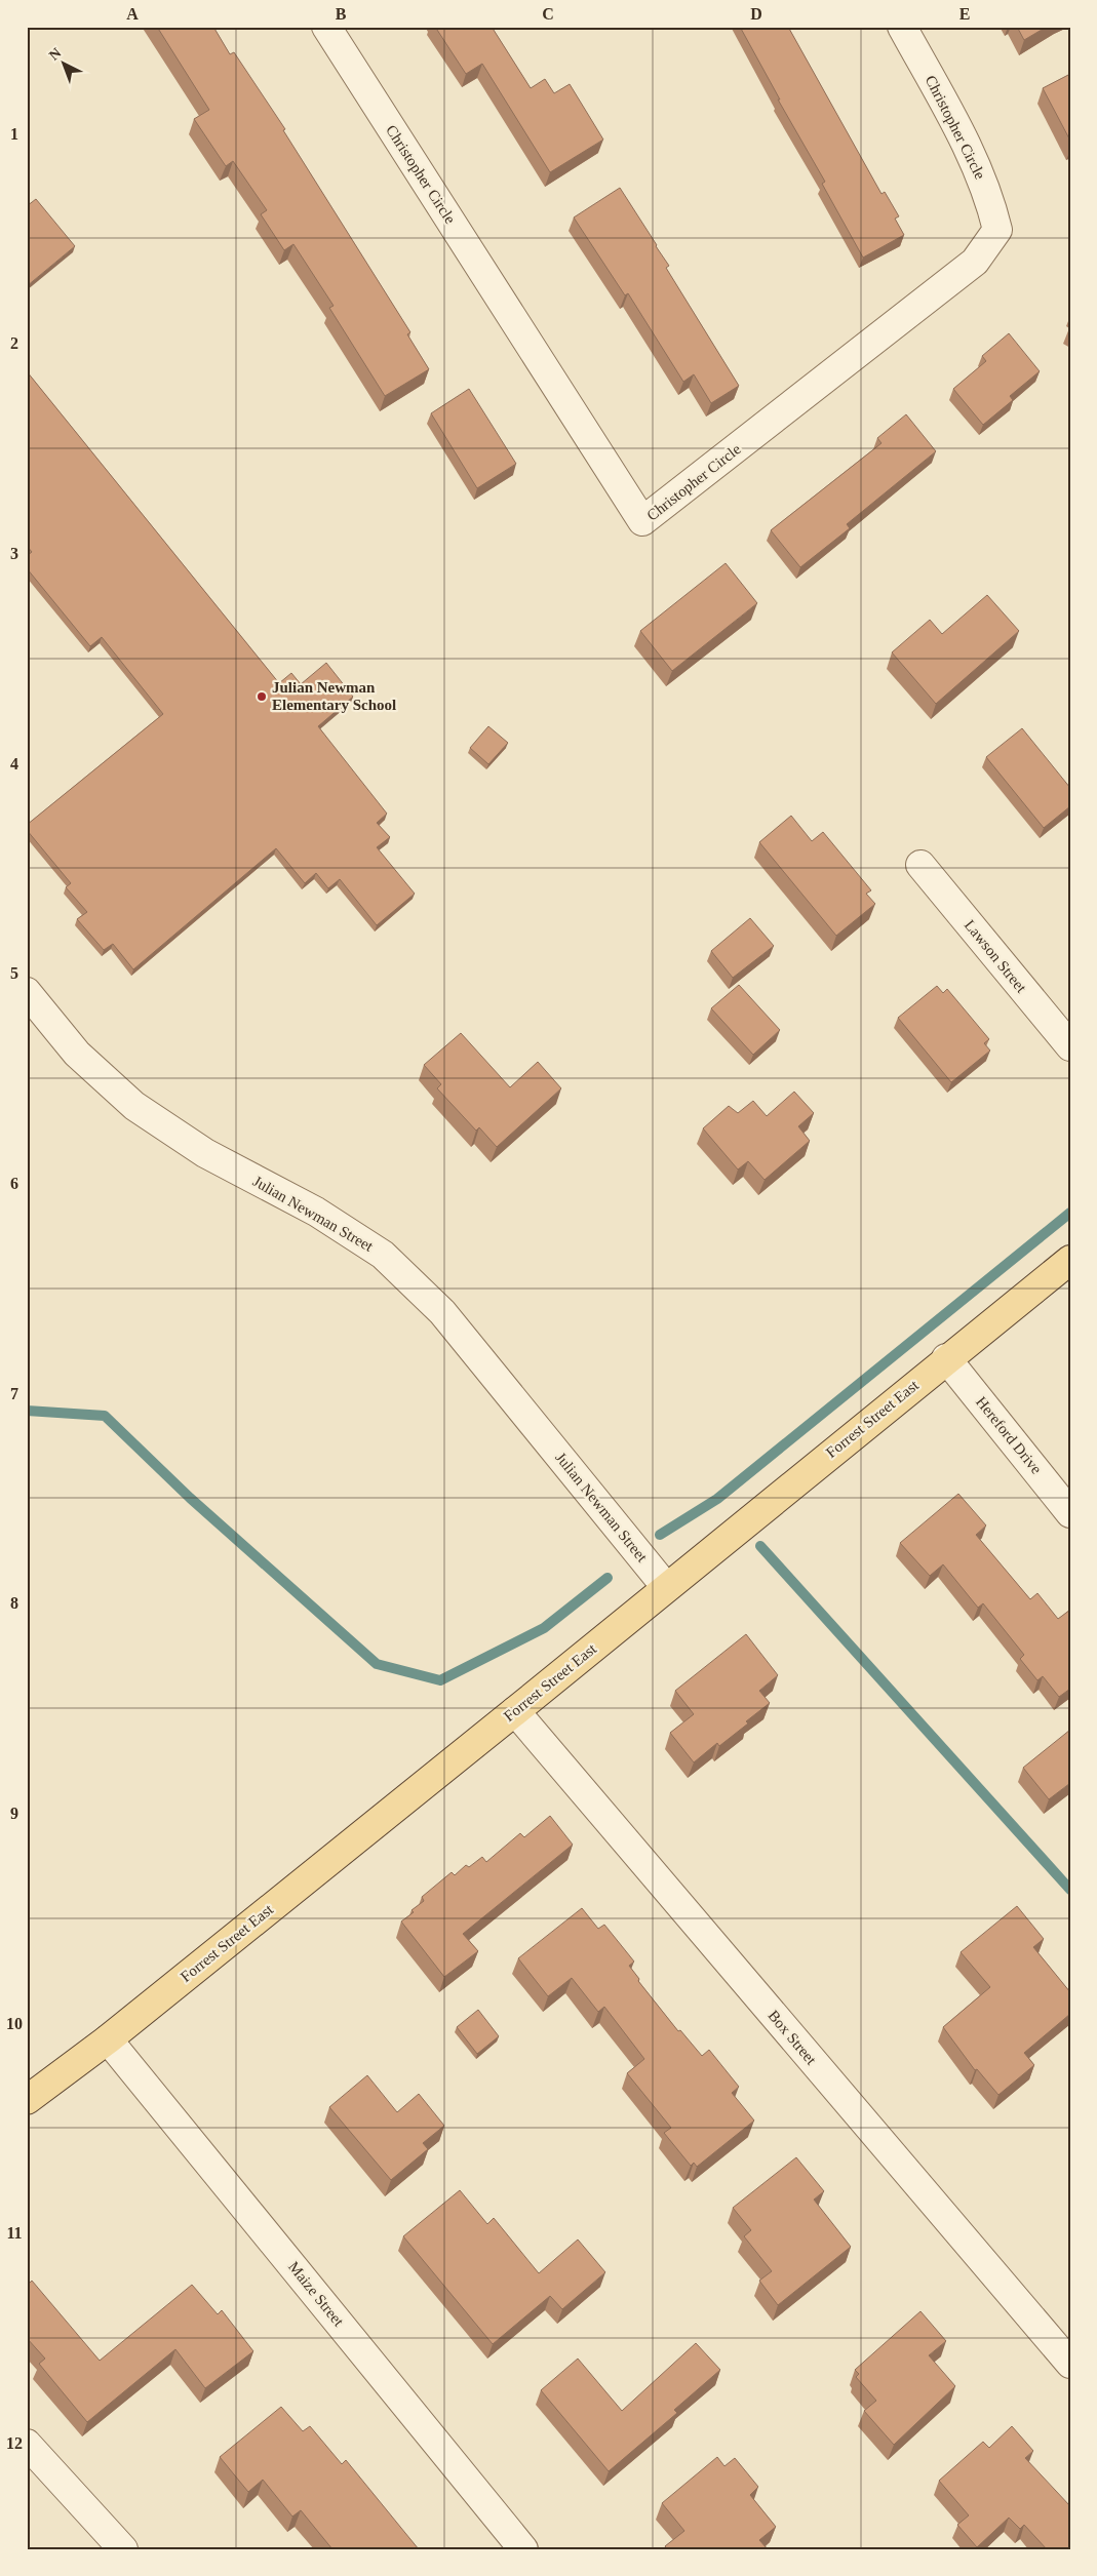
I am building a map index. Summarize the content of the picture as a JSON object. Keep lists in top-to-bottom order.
{
  "streets": {
    "main road": ["Forrest Street East"],
    "street": [
      "Christopher Circle",
      "Lawson Street",
      "Julian Newman Street",
      "Hereford Drive",
      "Box Street",
      "Maize Street"
    ]
  },
  "crossings": [
    ["Julian Newman Street", "Forrest Street East"],
    ["Forrest Street East", "Hereford Drive"],
    ["Forrest Street East", "Box Street"],
    ["Forrest Street East", "Maize Street"]
  ],
  "places": ["Julian Newman Elementary School"],
  "north": "top left",
  "grid": {
    "columns": [
      "A",
      "B",
      "C",
      "D",
      "E"
    ],
    "rows": [
      "1",
      "2",
      "3",
      "4",
      "5",
      "6",
      "7",
      "8",
      "9",
      "10",
      "11",
      "12"
    ]
  }
}
